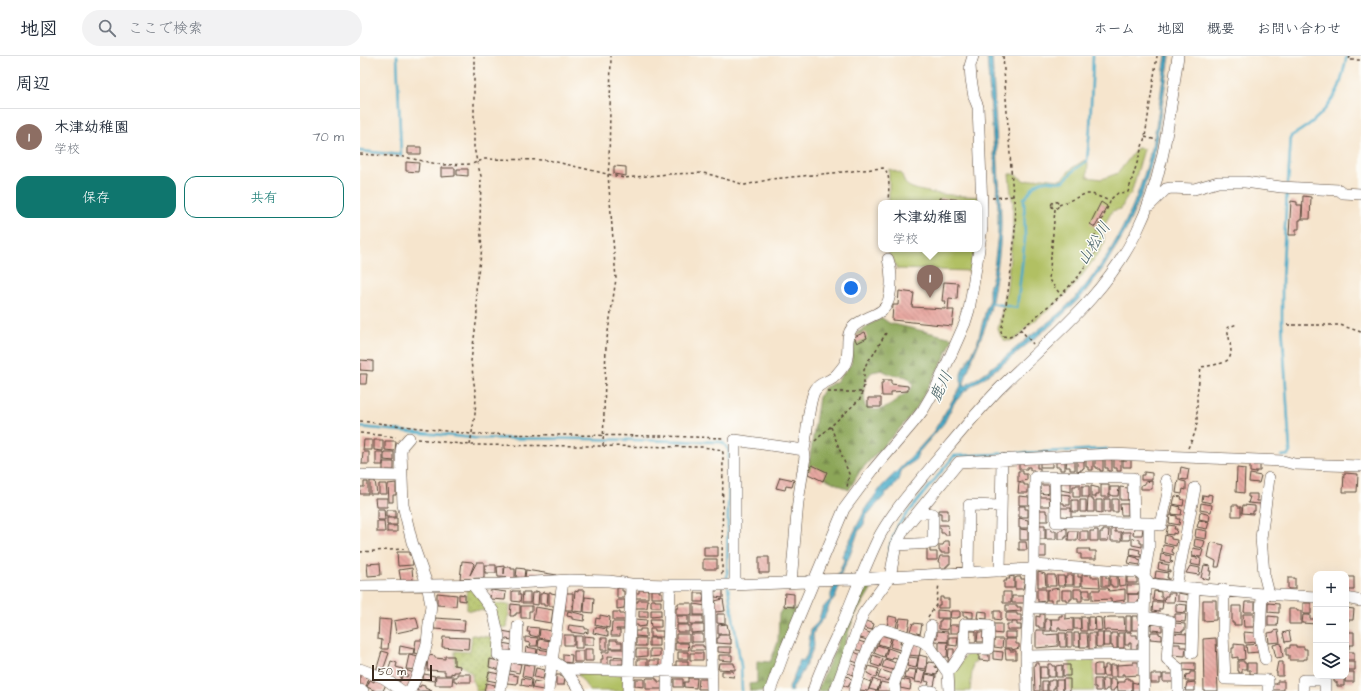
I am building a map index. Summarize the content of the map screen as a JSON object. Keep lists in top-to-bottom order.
{
  "water": ["山松川", "鹿川"],
  "scale_bar": "50 m",
  "page": {
    "header": "地図",
    "search": "ここで検索",
    "nav": [
      "ホーム",
      "地図",
      "概要",
      "お問い合わせ"
    ],
    "heading": "周辺",
    "list": [
      {
        "mark": "1",
        "name": "木津幼稚園",
        "note": "学校",
        "value": "70 m"
      }
    ],
    "buttons": ["保存", "共有"],
    "popup": ["木津幼稚園", "学校"],
    "pins": "1",
    "map_buttons": ["+", "−"],
    "scale": "50 m"
  }
}
